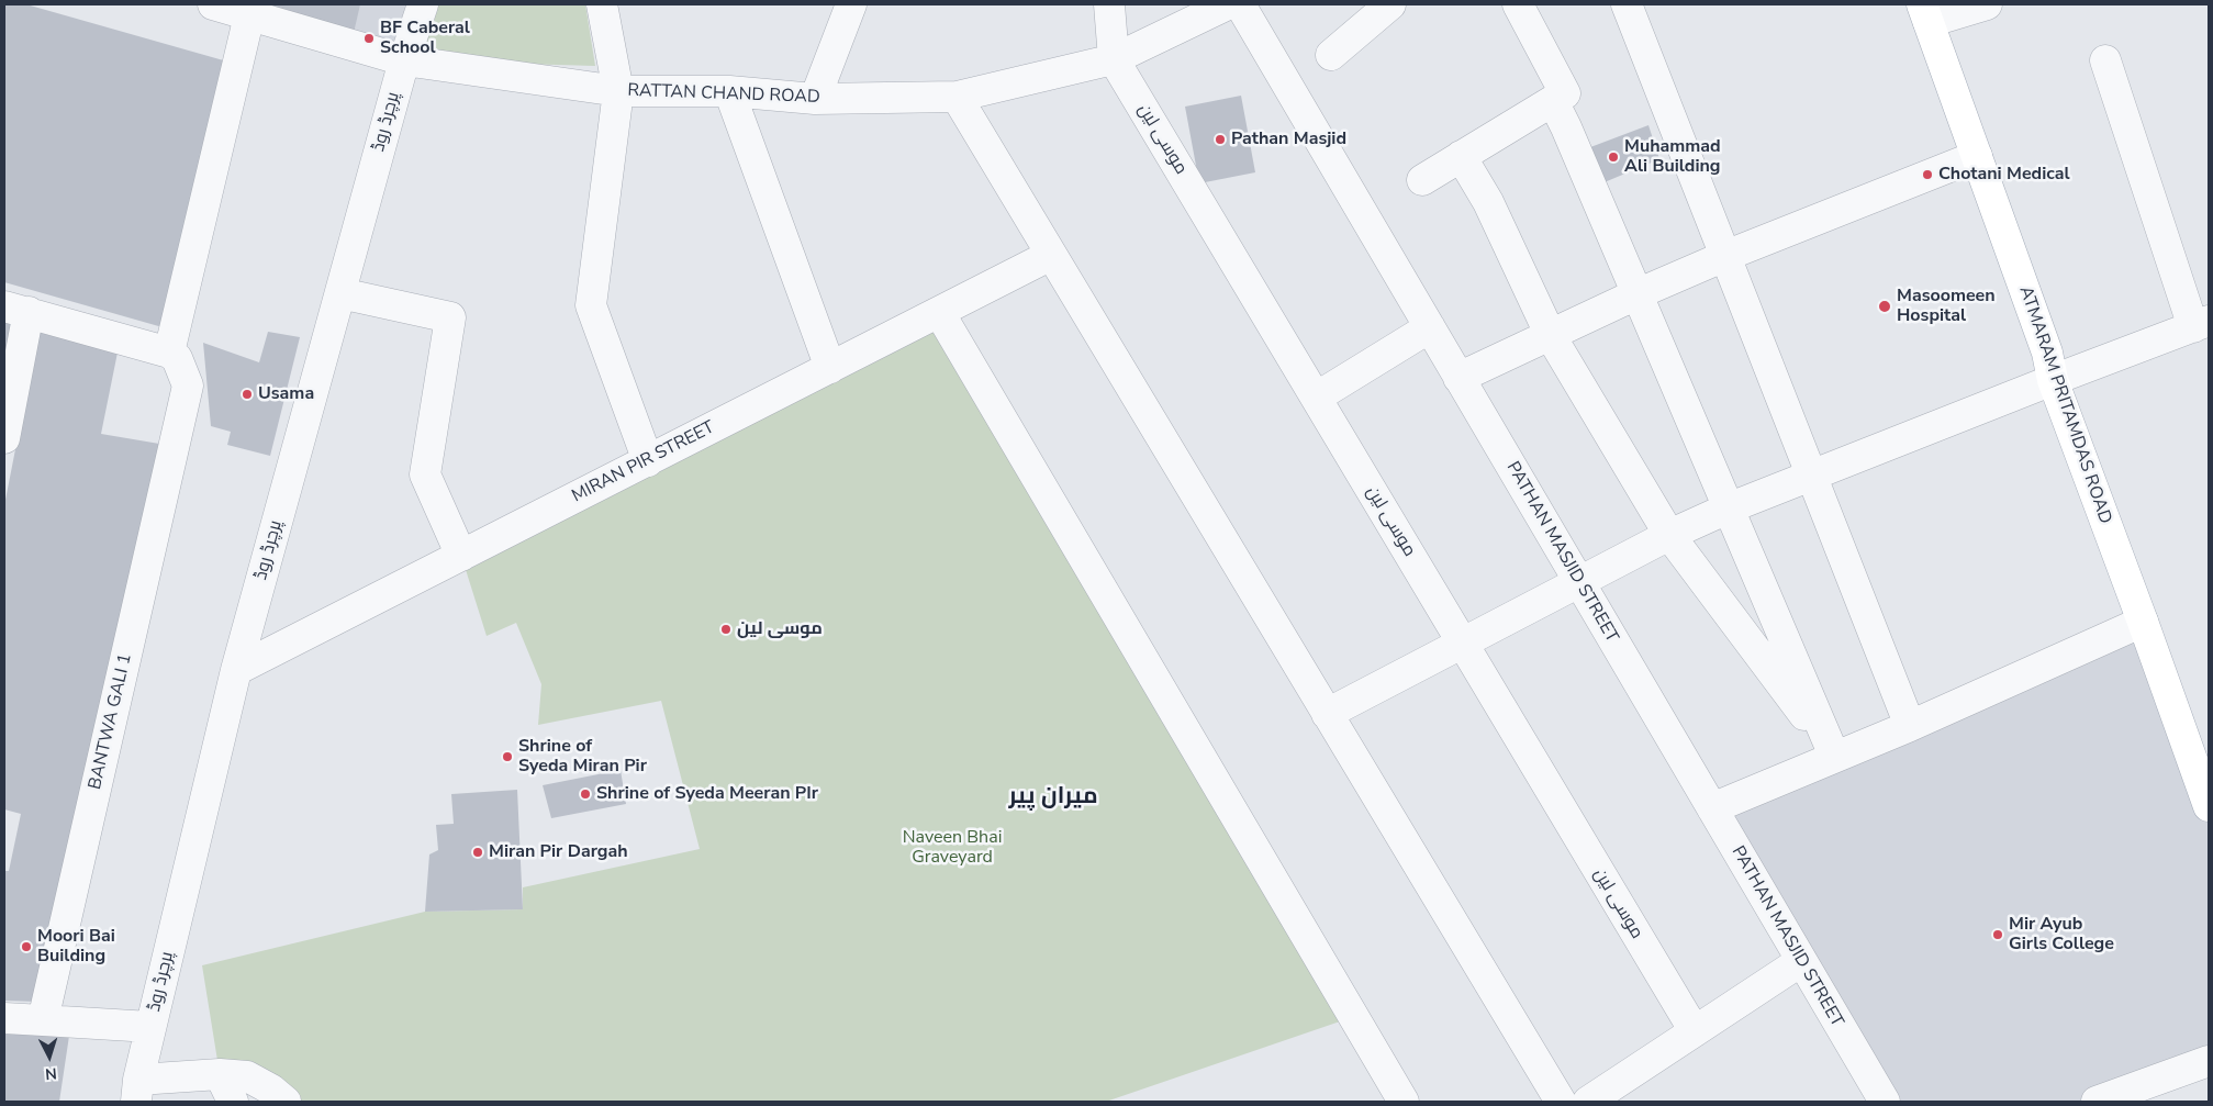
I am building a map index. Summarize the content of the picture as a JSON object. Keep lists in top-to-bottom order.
{
  "streets": {
    "main road": ["ATMARAM PRITAMDAS ROAD"],
    "street": [
      "RATTAN CHAND ROAD",
      "پرچرڈ روڈ",
      "موسی لین",
      "MIRAN PIR STREET",
      "PATHAN MASJID STREET",
      "BANTWA GALI 1"
    ]
  },
  "crossings": [
    ["RATTAN CHAND ROAD", "پرچرڈ روڈ"],
    ["RATTAN CHAND ROAD", "موسی لین"],
    ["پرچرڈ روڈ", "MIRAN PIR STREET"]
  ],
  "districts": ["میران پیر"],
  "parks": ["Naveen Bhai Graveyard"],
  "places": [
    "BF Caberal School",
    "Pathan Masjid",
    "Muhammad Ali Building",
    "Chotani Medical",
    "Masoomeen Hospital",
    "Usama",
    "موسی لین",
    "Shrine of Syeda Miran Pir",
    "Shrine of Syeda Meeran PIr",
    "Miran Pir Dargah",
    "Mir Ayub Girls College",
    "Moori Bai Building"
  ],
  "north": "bottom"
}
